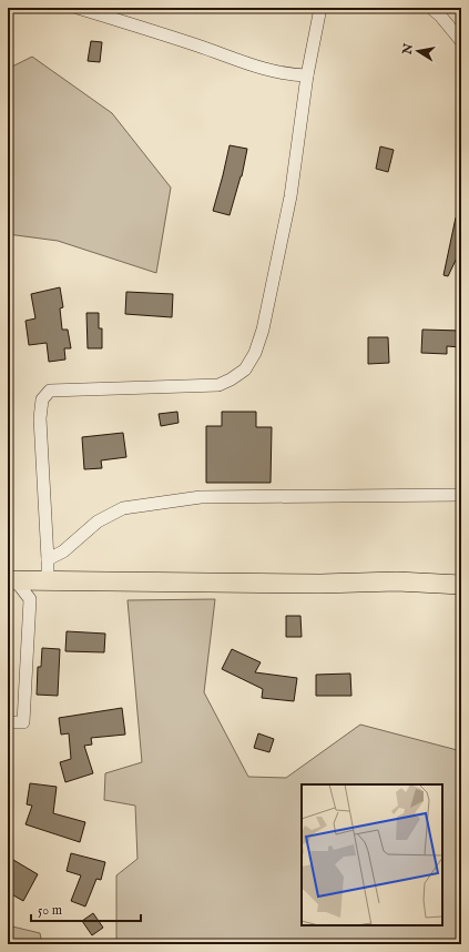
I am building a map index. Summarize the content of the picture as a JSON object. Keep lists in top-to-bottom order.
{
  "scale_bar": "50 m",
  "north": "left"
}
